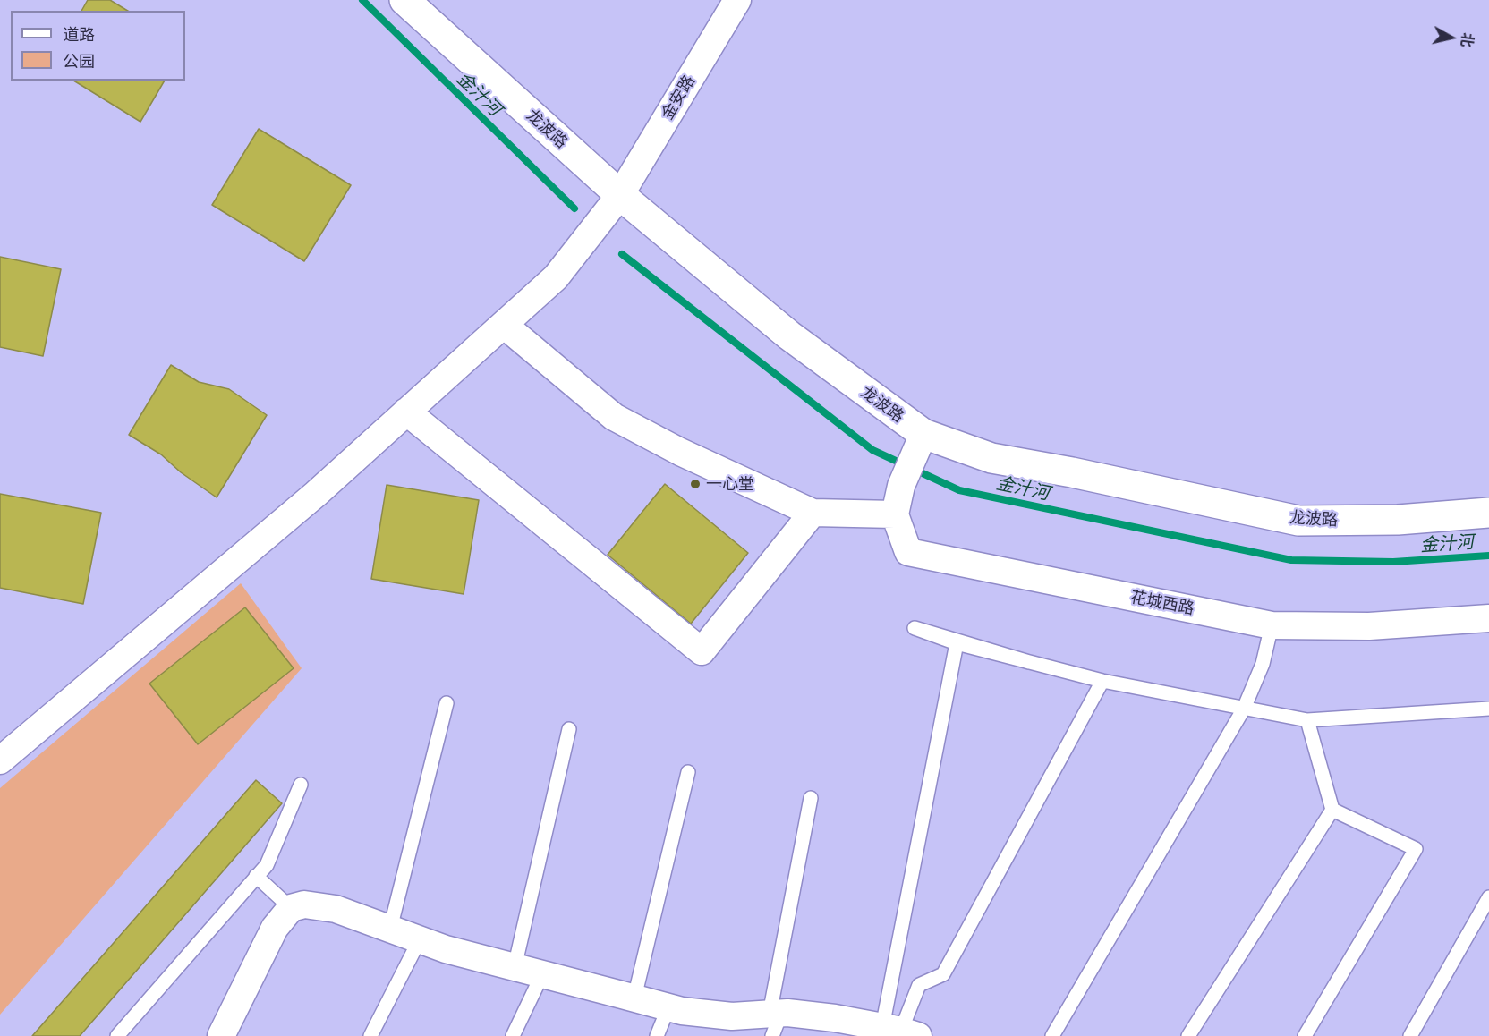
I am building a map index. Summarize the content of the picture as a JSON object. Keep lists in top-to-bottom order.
{
  "streets": {
    "street": ["金安路", "龙波路", "花城西路"]
  },
  "crossings": [
    ["金安路", "龙波路"]
  ],
  "water": ["金汁河"],
  "places": ["一心堂"],
  "legend": ["道路", "公园"],
  "north": "right"
}
